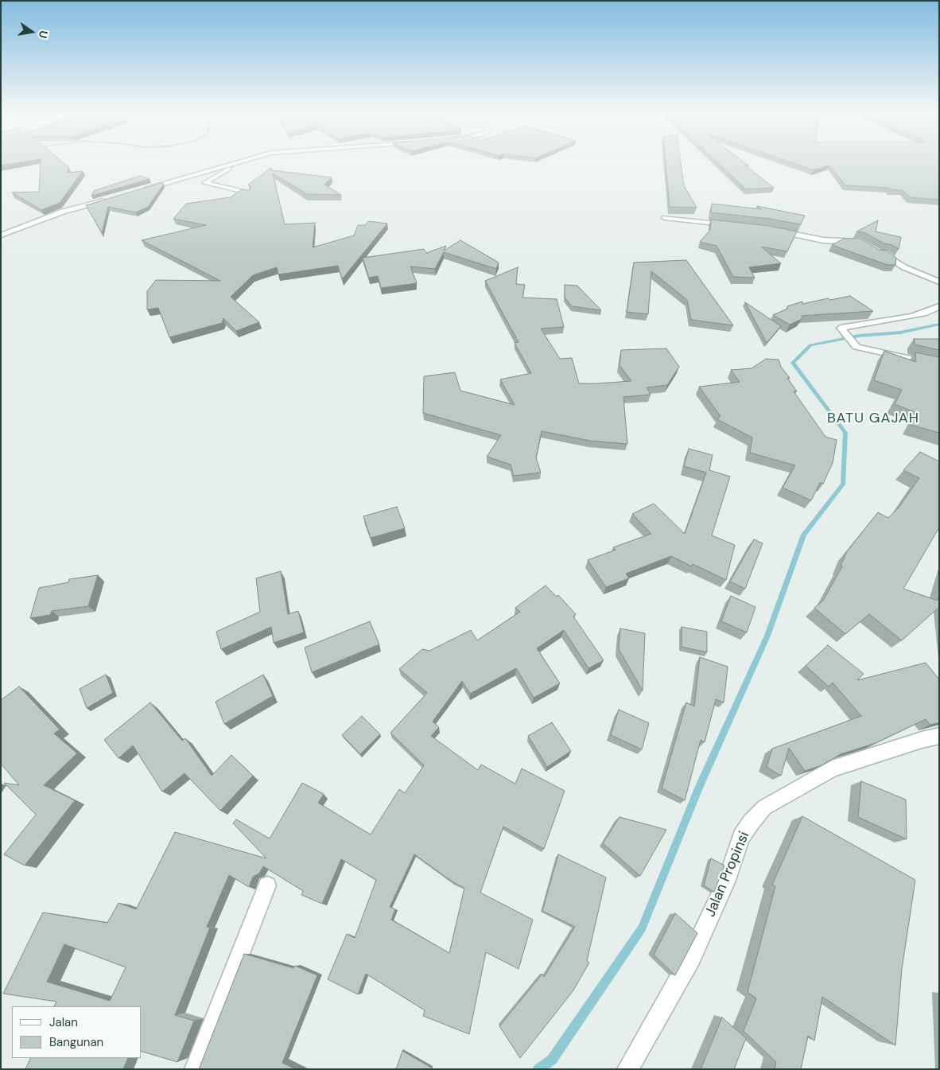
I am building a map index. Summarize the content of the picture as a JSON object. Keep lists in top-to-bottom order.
{
  "streets": {
    "street": ["Jalan Propinsi"]
  },
  "districts": ["BATU GAJAH"],
  "legend": ["Jalan", "Bangunan"],
  "north": "right"
}
